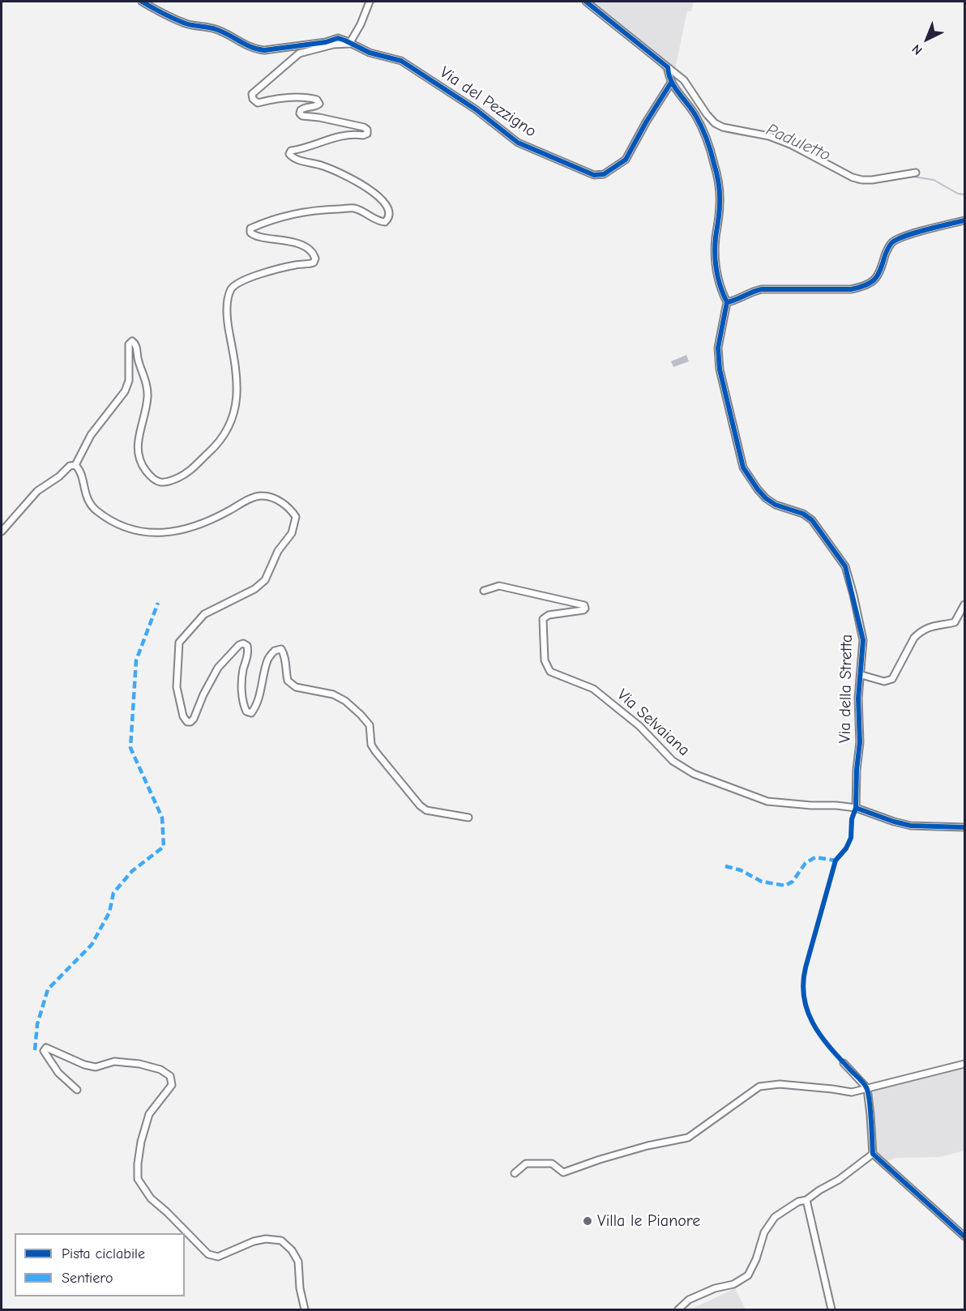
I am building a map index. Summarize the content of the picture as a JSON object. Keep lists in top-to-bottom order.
{
  "streets": {
    "street": ["Via del Pezzigno", "Via della Stretta", "Via Selvaiana"]
  },
  "crossings": [
    ["Via della Stretta", "Via Selvaiana"]
  ],
  "water": ["Paduletto"],
  "places": ["Villa le Pianore"],
  "legend": ["Pista ciclabile", "Sentiero"],
  "north": "bottom left"
}
